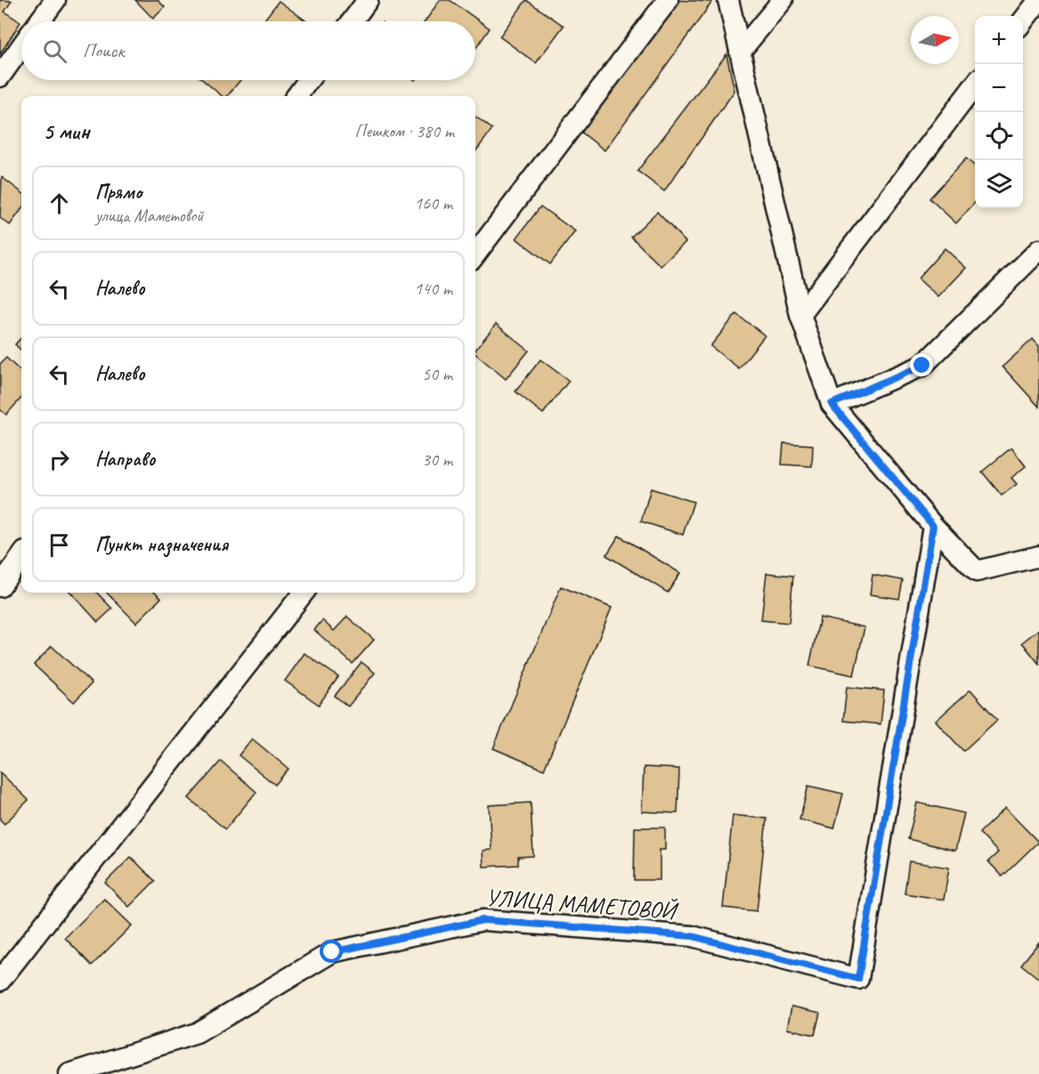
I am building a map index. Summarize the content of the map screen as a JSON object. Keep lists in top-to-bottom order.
{
  "streets": {
    "street": ["УЛИЦА МАМЕТОВОЙ"]
  },
  "north": "right",
  "page": {
    "map_buttons": ["+", "−"],
    "search": "Поиск",
    "heading": ["5 мин", "Пешком · 380 m"],
    "list": [
      ["Прямо", "улица Маметовой", "160 m"],
      ["Налево", "140 m"],
      ["Налево", "50 m"],
      ["Направо", "30 m"],
      "Пункт назначения"
    ]
  }
}
